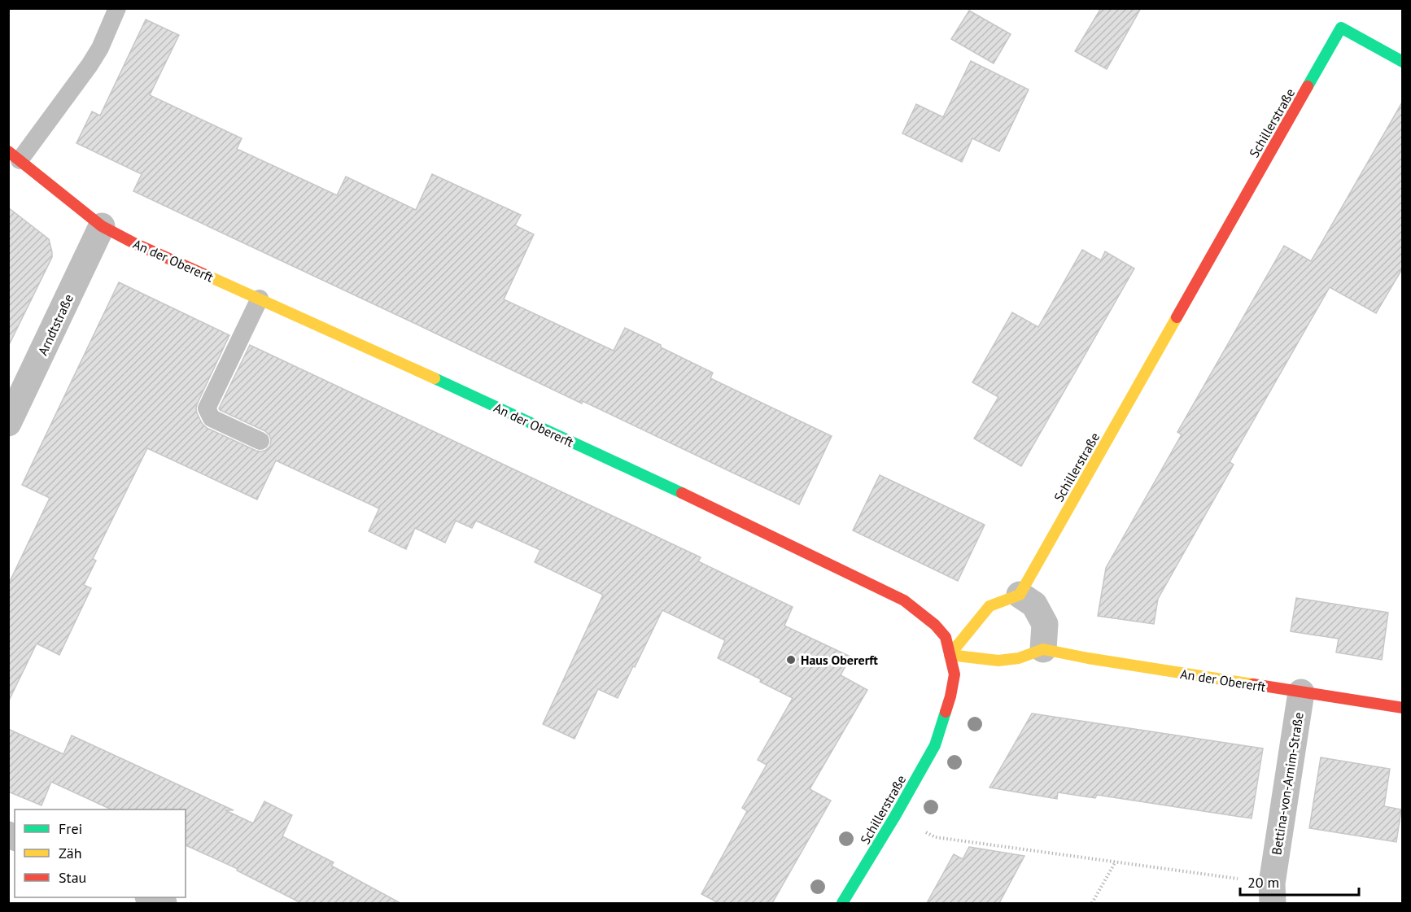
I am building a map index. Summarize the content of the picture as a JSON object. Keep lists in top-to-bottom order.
{
  "streets": {
    "street": [
      "Schillerstraße",
      "An der Obererft",
      "Arndtstraße",
      "Bettina-von-Arnim-Straße"
    ]
  },
  "crossings": [
    ["Schillerstraße", "An der Obererft"],
    ["An der Obererft", "Arndtstraße"],
    ["An der Obererft", "Bettina-von-Arnim-Straße"]
  ],
  "places": ["Haus Obererft"],
  "legend": ["Frei", "Zäh", "Stau"],
  "scale_bar": "20 m"
}
